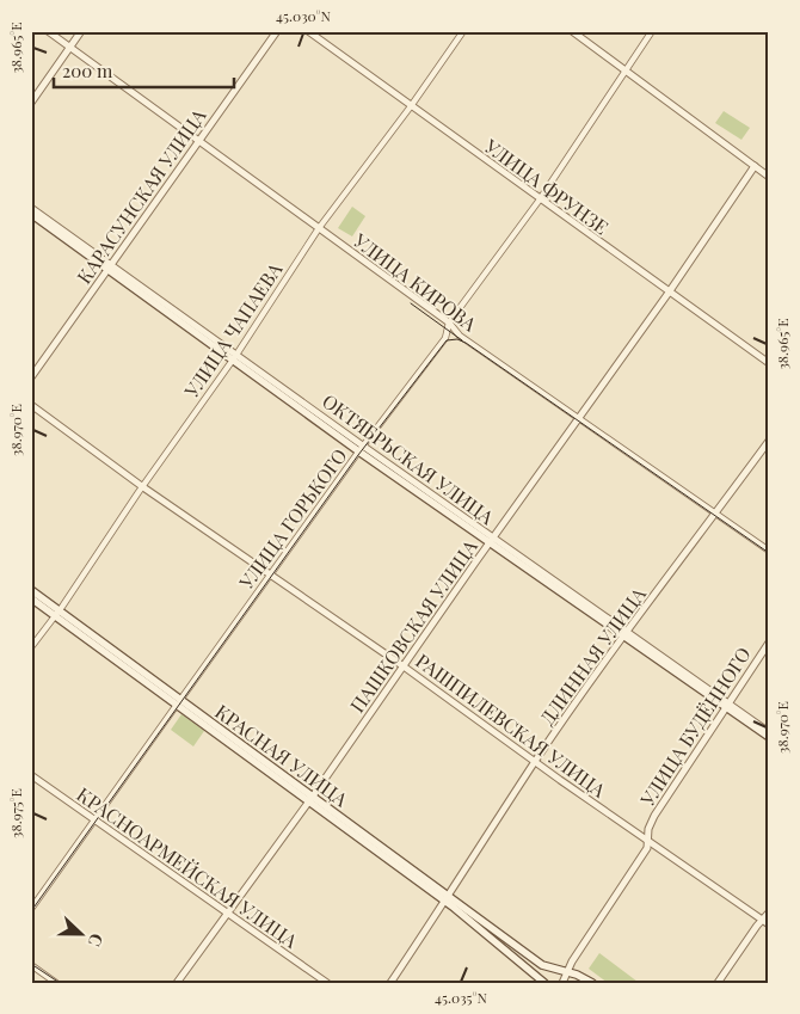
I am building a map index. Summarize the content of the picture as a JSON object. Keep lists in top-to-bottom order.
{
  "streets": {
    "main road": ["ОКТЯБРЬСКАЯ УЛИЦА", "КРАСНАЯ УЛИЦА"],
    "street": [
      "УЛИЦА ФРУНЗЕ",
      "КАРАСУНСКАЯ УЛИЦА",
      "УЛИЦА КИРОВА",
      "УЛИЦА ЧАПАЕВА",
      "УЛИЦА ГОРЬКОГО",
      "ПАШКОВСКАЯ УЛИЦА",
      "ДЛИННАЯ УЛИЦА",
      "РАШПИЛЕВСКАЯ УЛИЦА",
      "УЛИЦА БУДЁННОГО",
      "КРАСНОАРМЕЙСКАЯ УЛИЦА"
    ]
  },
  "crossings": [
    ["УЛИЦА ФРУНЗЕ", "УЛИЦА ЧАПАЕВА"],
    ["УЛИЦА ФРУНЗЕ", "УЛИЦА ГОРЬКОГО"],
    ["УЛИЦА ФРУНЗЕ", "ПАШКОВСКАЯ УЛИЦА"],
    ["КАРАСУНСКАЯ УЛИЦА", "УЛИЦА КИРОВА"],
    ["КАРАСУНСКАЯ УЛИЦА", "ОКТЯБРЬСКАЯ УЛИЦА"],
    ["УЛИЦА КИРОВА", "УЛИЦА ЧАПАЕВА"],
    ["УЛИЦА КИРОВА", "УЛИЦА ГОРЬКОГО"],
    ["УЛИЦА КИРОВА", "ПАШКОВСКАЯ УЛИЦА"],
    ["УЛИЦА КИРОВА", "ДЛИННАЯ УЛИЦА"],
    ["УЛИЦА ЧАПАЕВА", "ОКТЯБРЬСКАЯ УЛИЦА"],
    ["УЛИЦА ЧАПАЕВА", "РАШПИЛЕВСКАЯ УЛИЦА"],
    ["УЛИЦА ЧАПАЕВА", "КРАСНАЯ УЛИЦА"],
    ["ОКТЯБРЬСКАЯ УЛИЦА", "УЛИЦА ГОРЬКОГО"],
    ["ОКТЯБРЬСКАЯ УЛИЦА", "ПАШКОВСКАЯ УЛИЦА"],
    ["ОКТЯБРЬСКАЯ УЛИЦА", "ДЛИННАЯ УЛИЦА"],
    ["ОКТЯБРЬСКАЯ УЛИЦА", "УЛИЦА БУДЁННОГО"],
    ["УЛИЦА ГОРЬКОГО", "РАШПИЛЕВСКАЯ УЛИЦА"],
    ["УЛИЦА ГОРЬКОГО", "КРАСНАЯ УЛИЦА"],
    ["УЛИЦА ГОРЬКОГО", "КРАСНОАРМЕЙСКАЯ УЛИЦА"],
    ["ПАШКОВСКАЯ УЛИЦА", "РАШПИЛЕВСКАЯ УЛИЦА"],
    ["ПАШКОВСКАЯ УЛИЦА", "КРАСНАЯ УЛИЦА"],
    ["ПАШКОВСКАЯ УЛИЦА", "КРАСНОАРМЕЙСКАЯ УЛИЦА"],
    ["ДЛИННАЯ УЛИЦА", "РАШПИЛЕВСКАЯ УЛИЦА"],
    ["ДЛИННАЯ УЛИЦА", "КРАСНАЯ УЛИЦА"],
    ["РАШПИЛЕВСКАЯ УЛИЦА", "УЛИЦА БУДЁННОГО"],
    ["УЛИЦА БУДЁННОГО", "КРАСНАЯ УЛИЦА"]
  ],
  "scale_bar": "200 m",
  "north": "right",
  "coordinates": [
    "45.030°N",
    "38.965°E",
    "38.970°E",
    "38.975°E",
    "45.035°N"
  ]
}
